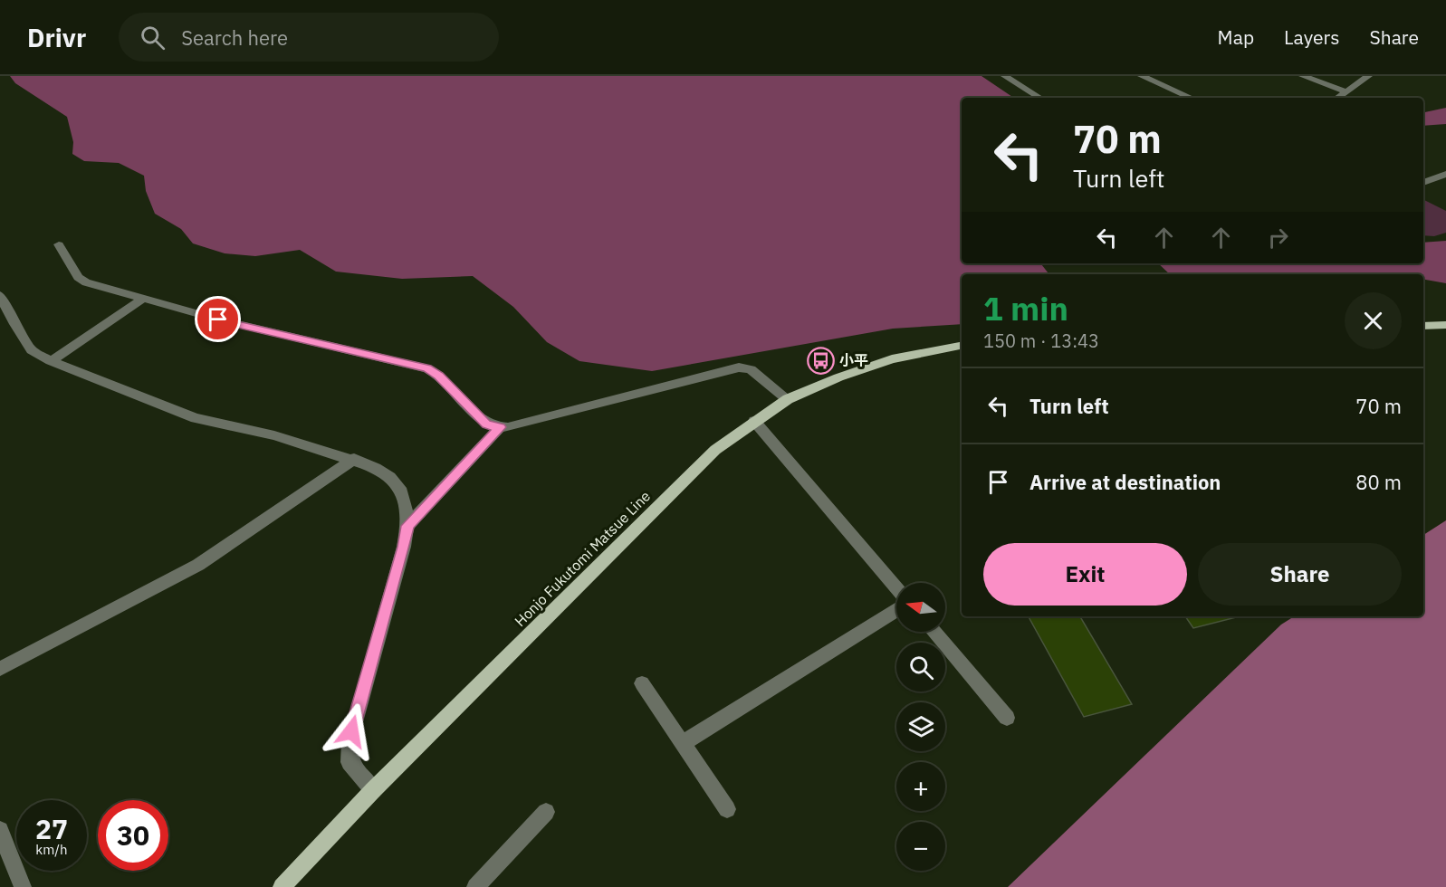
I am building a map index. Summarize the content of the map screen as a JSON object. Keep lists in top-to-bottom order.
{
  "streets": {
    "main road": ["Honjo Fukutomi Matsue Line"]
  },
  "places": {
    "bus stop": ["小平"]
  },
  "north": "left",
  "page": {
    "header": "Drivr",
    "search": "Search here",
    "nav": ["Map", "Layers", "Share"],
    "turn": ["70 m", "Turn left"],
    "heading": ["1 min", "150 m · 13:43"],
    "list": [
      {
        "name": "Turn left",
        "value": "70 m"
      },
      {
        "name": "Arrive at destination",
        "value": "80 m"
      }
    ],
    "buttons": ["Exit", "Share"],
    "map_buttons": ["+", "−"],
    "speed": "27 km/h",
    "limit": "30"
  }
}
